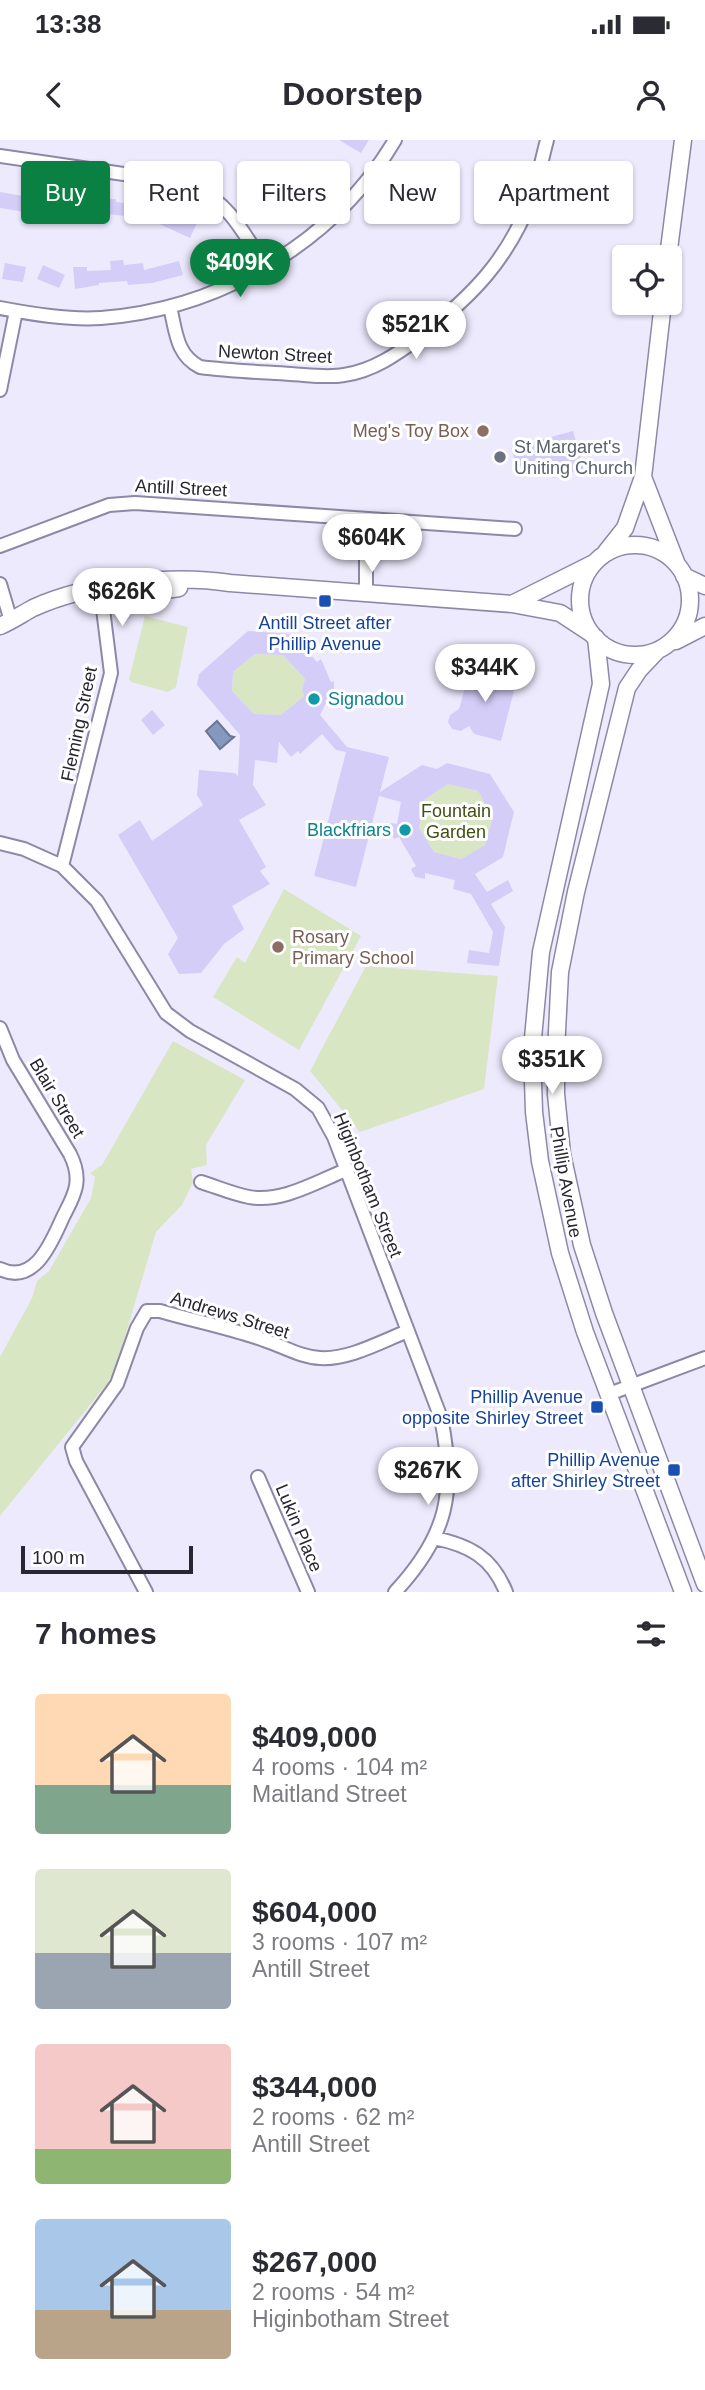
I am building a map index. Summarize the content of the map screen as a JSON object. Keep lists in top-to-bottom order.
{
  "streets": {
    "main road": ["Phillip Avenue"],
    "street": [
      "Newton Street",
      "Antill Street",
      "Fleming Street",
      "Blair Street",
      "Higinbotham Street",
      "Andrews Street",
      "Lukin Place"
    ]
  },
  "crossings": [
    ["Fleming Street", "Higinbotham Street"],
    ["Higinbotham Street", "Andrews Street"]
  ],
  "parks": ["Fountain Garden"],
  "places": {
    "other": [
      "Meg's Toy Box",
      "St Margaret's Uniting Church",
      "Signadou",
      "Blackfriars",
      "Rosary Primary School"
    ],
    "transit": ["Antill Street after Phillip Avenue", "Phillip Avenue opposite Shirley Street", "Phillip Avenue after Shirley Street"]
  },
  "scale_bar": "100 m",
  "page": {
    "status": "13:38",
    "header": "Doorstep",
    "chip": [
      "Buy",
      "Rent",
      "Filters",
      "New",
      "Apartment"
    ],
    "price": [
      "$409K",
      "$521K",
      "$604K",
      "$626K",
      "$344K",
      "$351K",
      "$267K"
    ],
    "scale": "100 m",
    "heading": "7 homes",
    "list": [
      {
        "name": "$409,000",
        "note": "4 rooms · 104 m² · Maitland Street"
      },
      {
        "name": "$604,000",
        "note": "3 rooms · 107 m² · Antill Street"
      },
      {
        "name": "$344,000",
        "note": "2 rooms · 62 m² · Antill Street"
      },
      {
        "name": "$267,000",
        "note": "2 rooms · 54 m² · Higinbotham Street"
      }
    ]
  }
}
